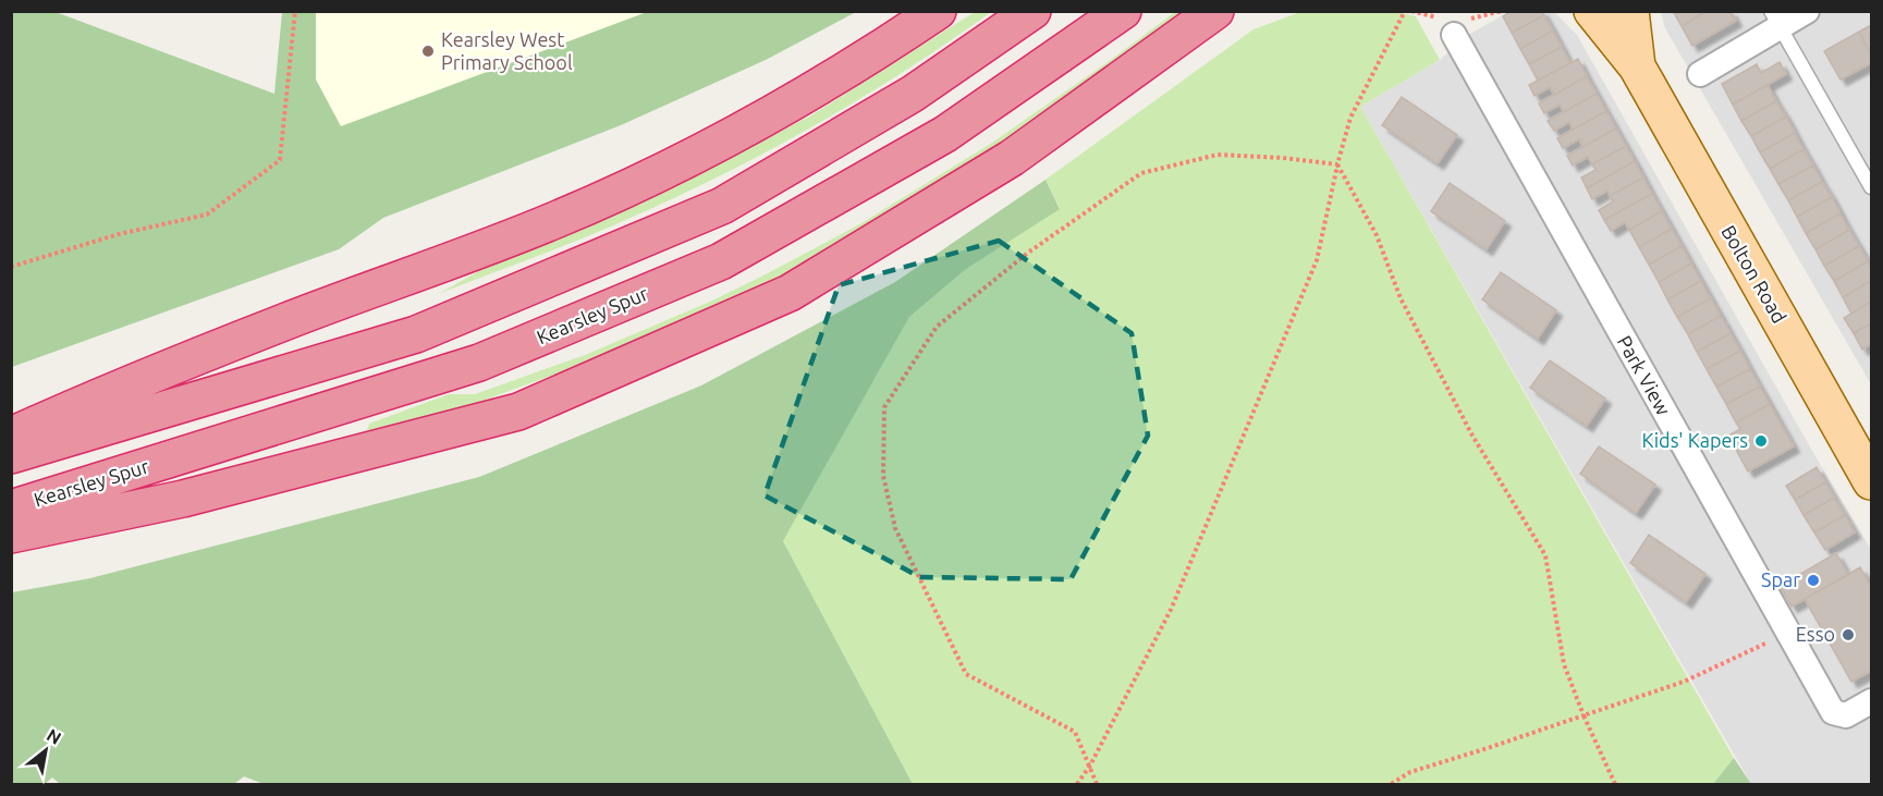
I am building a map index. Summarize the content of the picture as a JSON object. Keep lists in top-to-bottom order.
{
  "streets": {
    "highway": ["Kearsley Spur"],
    "main road": ["Bolton Road"],
    "street": ["Park View"]
  },
  "places": [
    "Kearsley West Primary School",
    "Kids' Kapers",
    "Spar",
    "Esso"
  ],
  "north": "top right"
}
